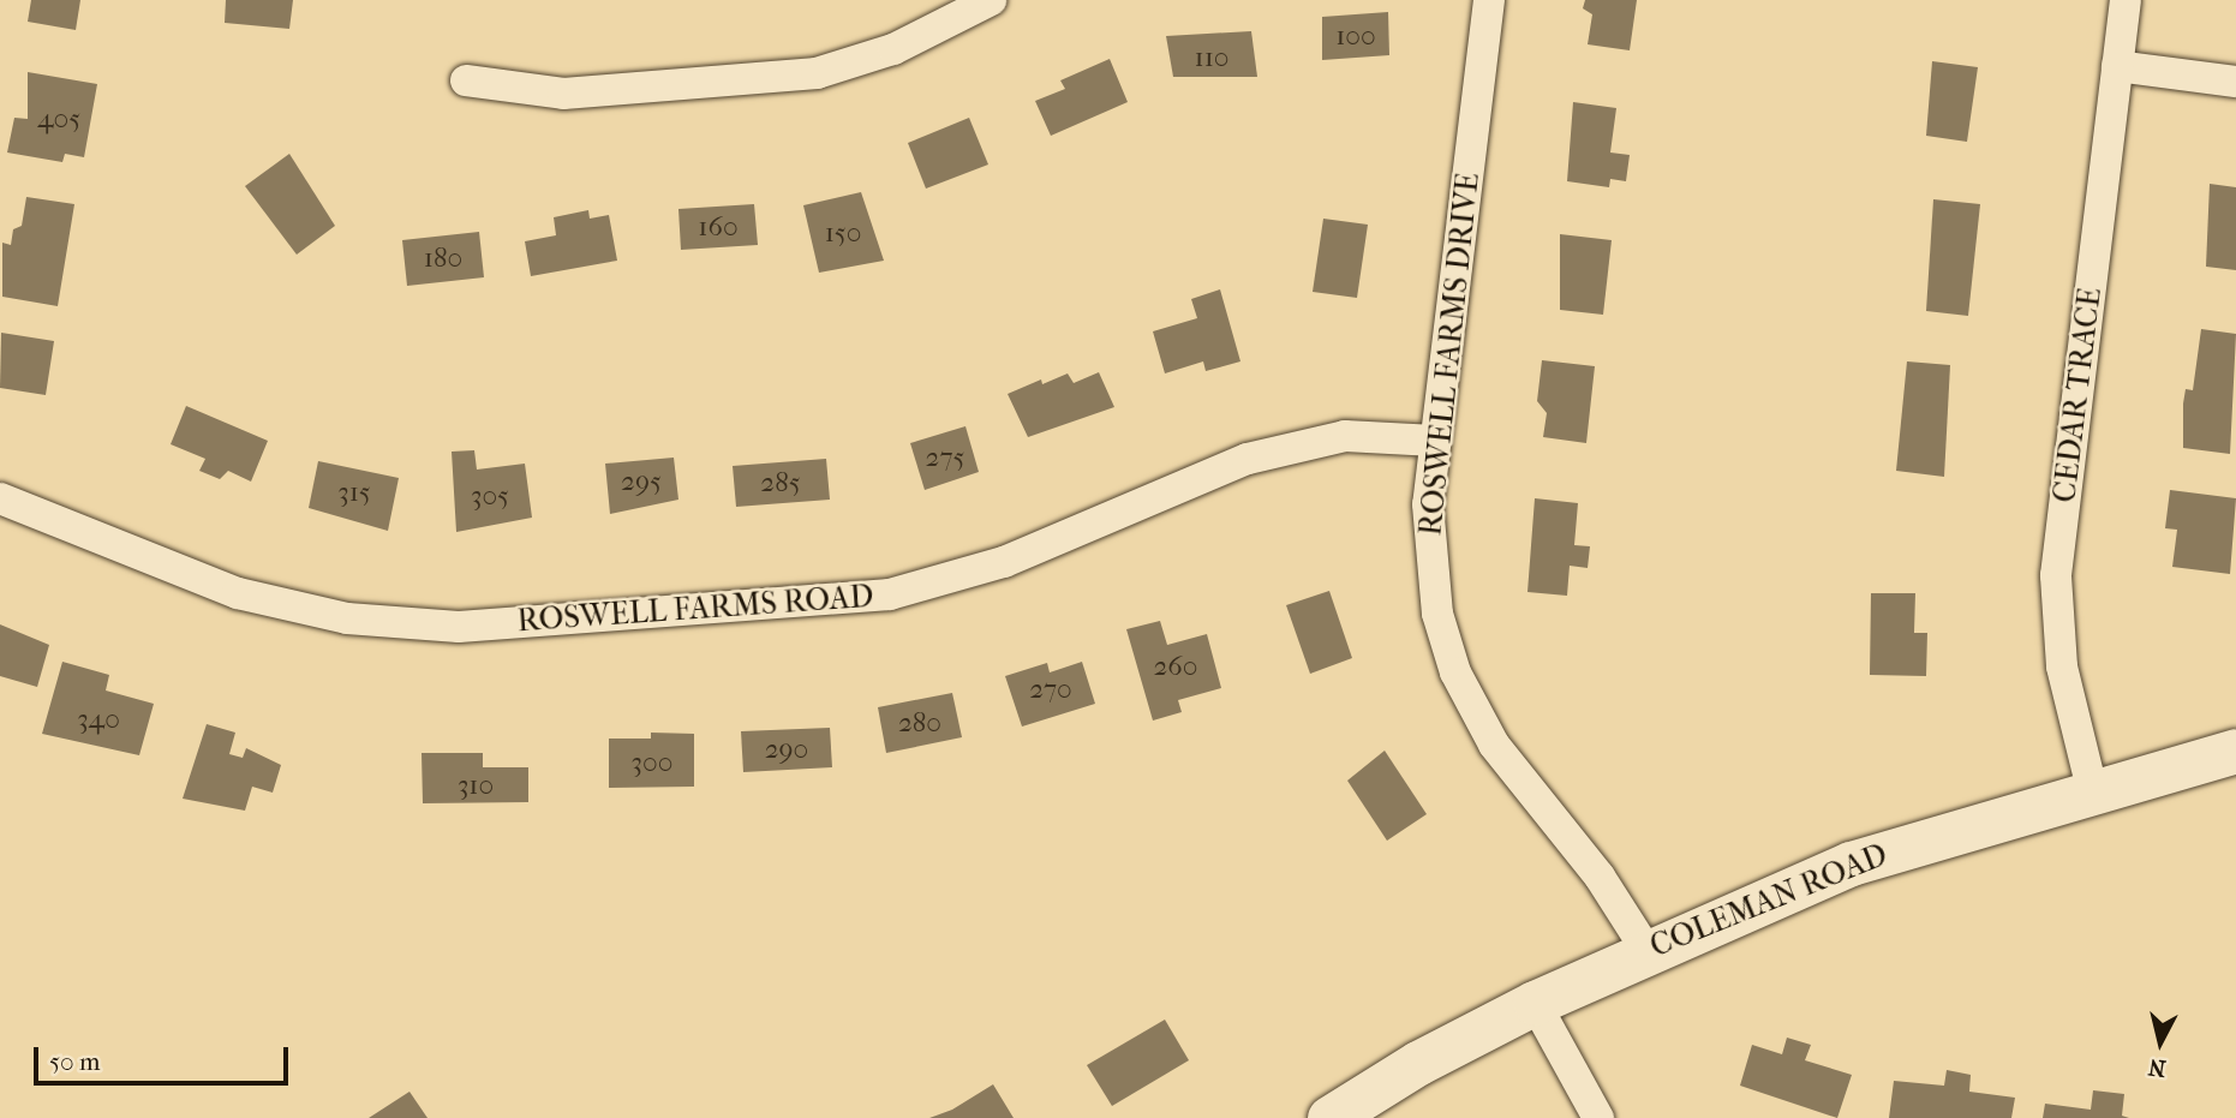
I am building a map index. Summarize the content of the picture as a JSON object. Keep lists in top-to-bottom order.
{
  "streets": {
    "street": [
      "ROSWELL FARMS DRIVE",
      "CEDAR TRACE",
      "ROSWELL FARMS ROAD",
      "COLEMAN ROAD"
    ]
  },
  "crossings": [
    ["ROSWELL FARMS DRIVE", "ROSWELL FARMS ROAD"],
    ["ROSWELL FARMS DRIVE", "COLEMAN ROAD"],
    ["CEDAR TRACE", "COLEMAN ROAD"]
  ],
  "house_numbers": [
    "100",
    "110",
    "405",
    "160",
    "150",
    "180",
    "275",
    "295",
    "285",
    "315",
    "305",
    "260",
    "270",
    "340",
    "280",
    "290",
    "300",
    "310"
  ],
  "scale_bar": "50 m",
  "north": "bottom"
}
